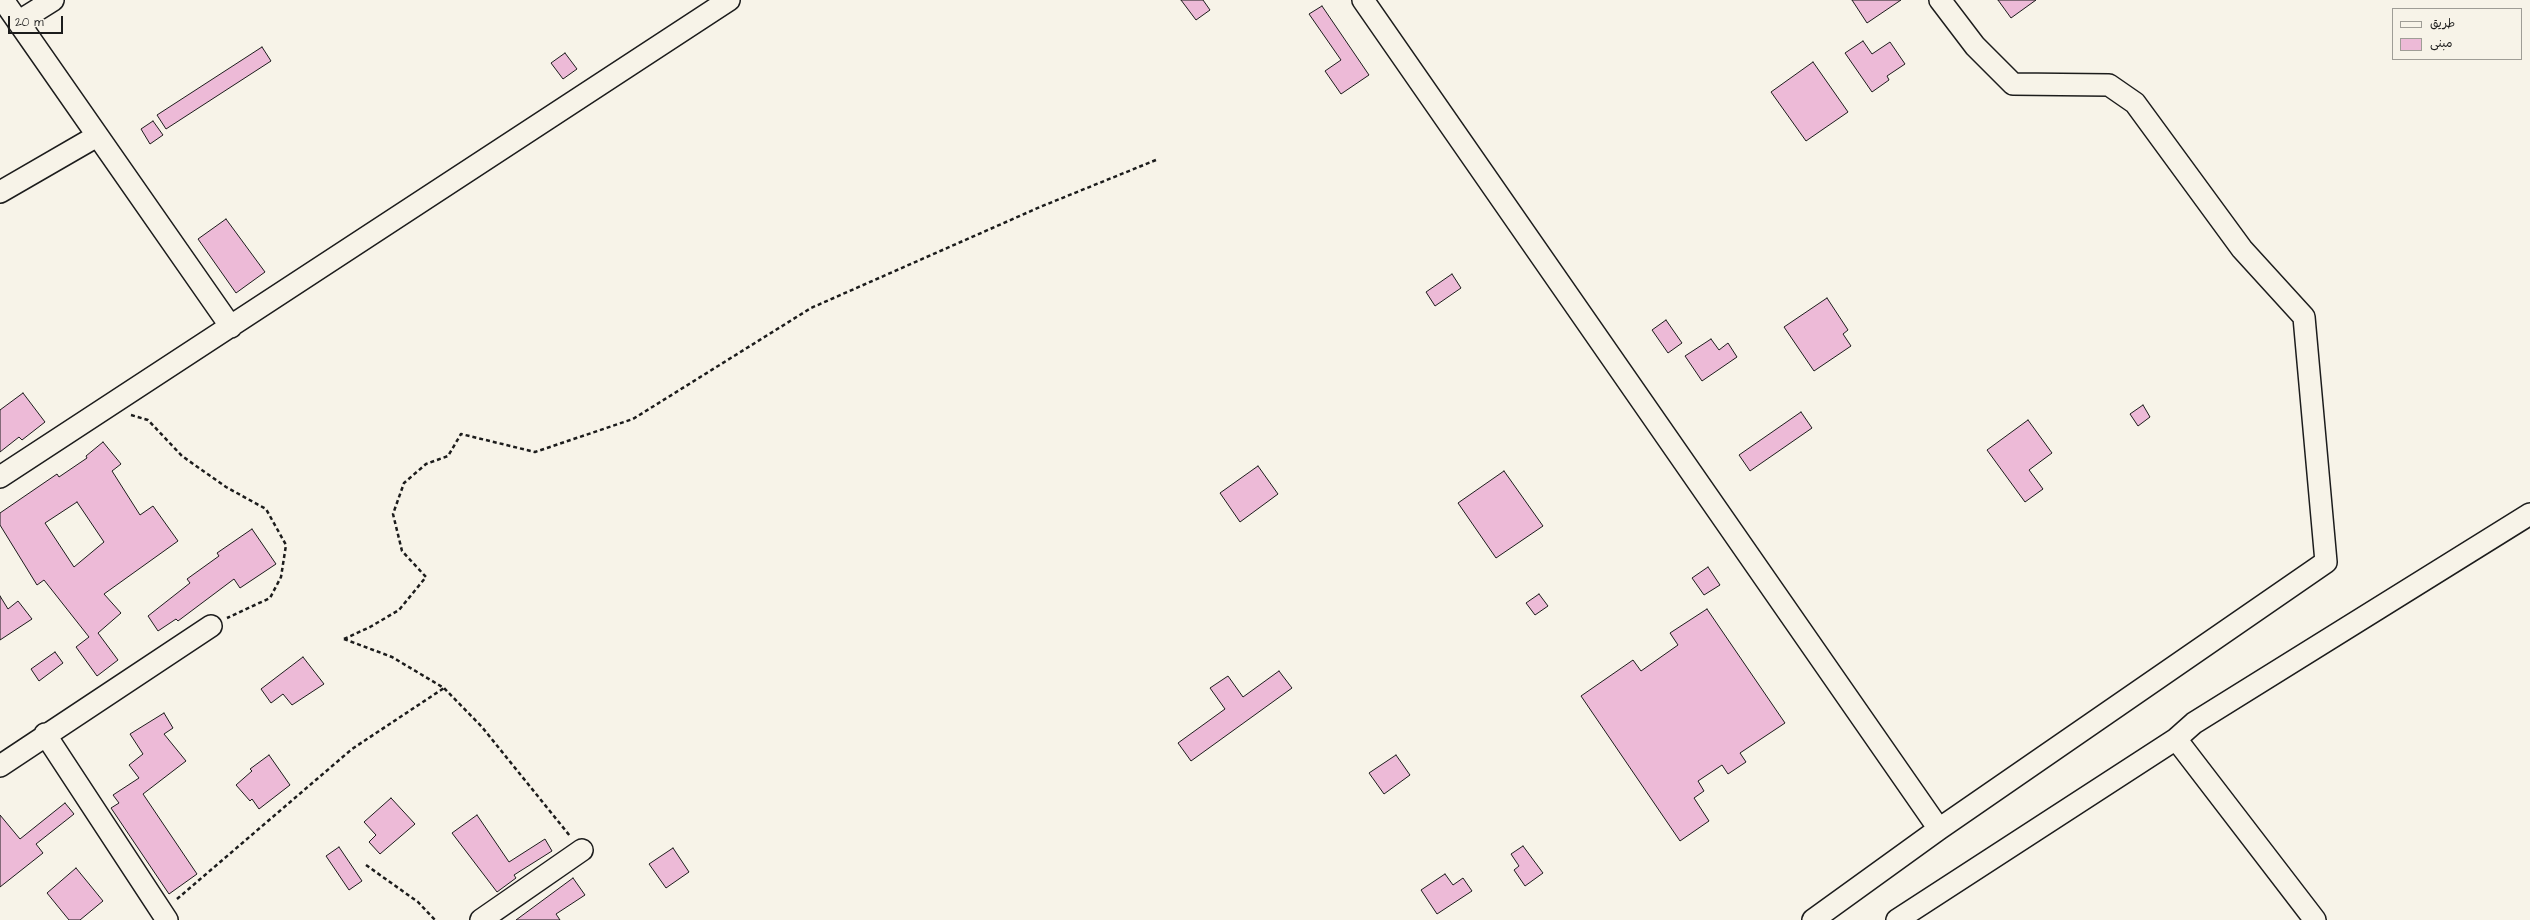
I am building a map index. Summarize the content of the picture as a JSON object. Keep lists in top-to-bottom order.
{
  "legend": ["طريق", "مبنى"],
  "scale_bar": "20 m"
}
